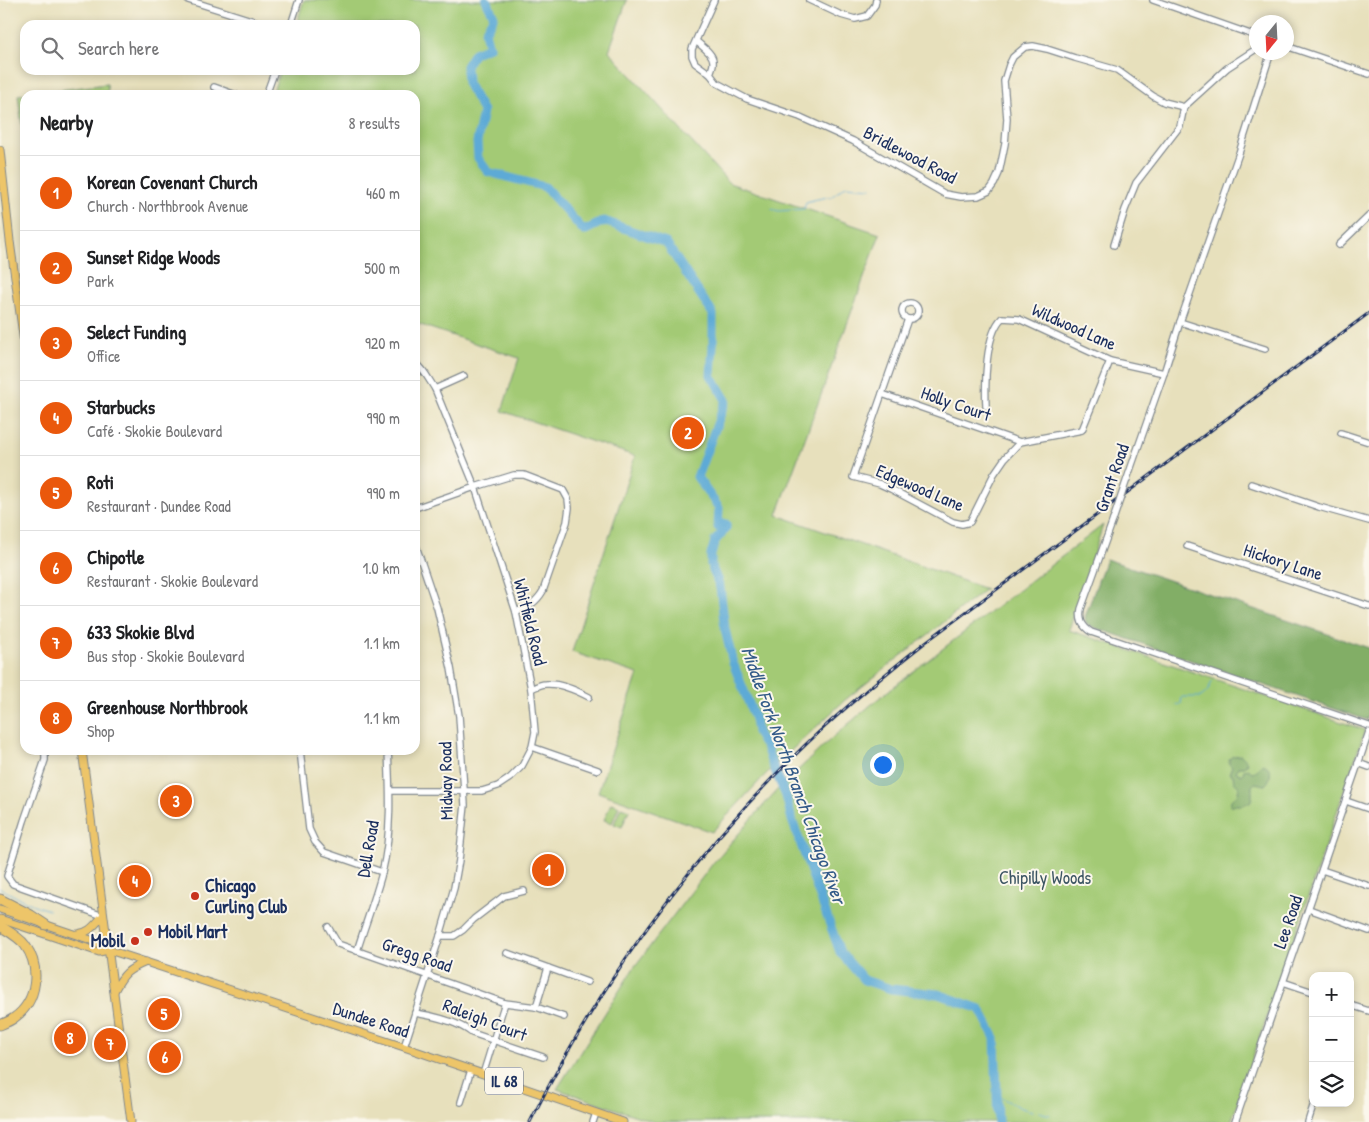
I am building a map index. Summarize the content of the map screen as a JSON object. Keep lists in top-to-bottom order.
{
  "streets": {
    "main road": ["Dundee Road", "IL 68"],
    "street": [
      "Bridlewood Road",
      "Wildwood Lane",
      "Holly Court",
      "Grant Road",
      "Edgewood Lane",
      "Hickory Lane",
      "Whitfield Road",
      "Midway Road",
      "Dell Road",
      "Lee Road",
      "Gregg Road",
      "Raleigh Court"
    ]
  },
  "crossings": [
    ["Wildwood Lane", "Grant Road"],
    ["Holly Court", "Edgewood Lane"],
    ["Whitfield Road", "Midway Road"],
    ["Whitfield Road", "Dell Road"],
    ["Midway Road", "Gregg Road"],
    ["Midway Road", "Dundee Road"],
    ["Midway Road", "Raleigh Court"],
    ["Dell Road", "Gregg Road"]
  ],
  "water": ["Middle Fork North Branch Chicago River"],
  "parks": ["Chipilly Woods"],
  "places": ["Chicago Curling Club", "Mobil Mart", "Mobil"],
  "north": "bottom",
  "page": {
    "search": "Search here",
    "heading": ["Nearby", "8 results"],
    "list": [
      {
        "mark": "1",
        "name": "Korean Covenant Church",
        "note": "Church · Northbrook Avenue",
        "value": "460 m"
      },
      {
        "mark": "2",
        "name": "Sunset Ridge Woods",
        "note": "Park",
        "value": "500 m"
      },
      {
        "mark": "3",
        "name": "Select Funding",
        "note": "Office",
        "value": "920 m"
      },
      {
        "mark": "4",
        "name": "Starbucks",
        "note": "Café · Skokie Boulevard",
        "value": "990 m"
      },
      {
        "mark": "5",
        "name": "Roti",
        "note": "Restaurant · Dundee Road",
        "value": "990 m"
      },
      {
        "mark": "6",
        "name": "Chipotle",
        "note": "Restaurant · Skokie Boulevard",
        "value": "1.0 km"
      },
      {
        "mark": "7",
        "name": "633 Skokie Blvd",
        "note": "Bus stop · Skokie Boulevard",
        "value": "1.1 km"
      },
      {
        "mark": "8",
        "name": "Greenhouse Northbrook",
        "note": "Shop",
        "value": "1.1 km"
      }
    ],
    "pins": [
      "2",
      "3",
      "1",
      "4",
      "5",
      "8",
      "7",
      "6"
    ],
    "map_buttons": ["+", "−"]
  }
}
